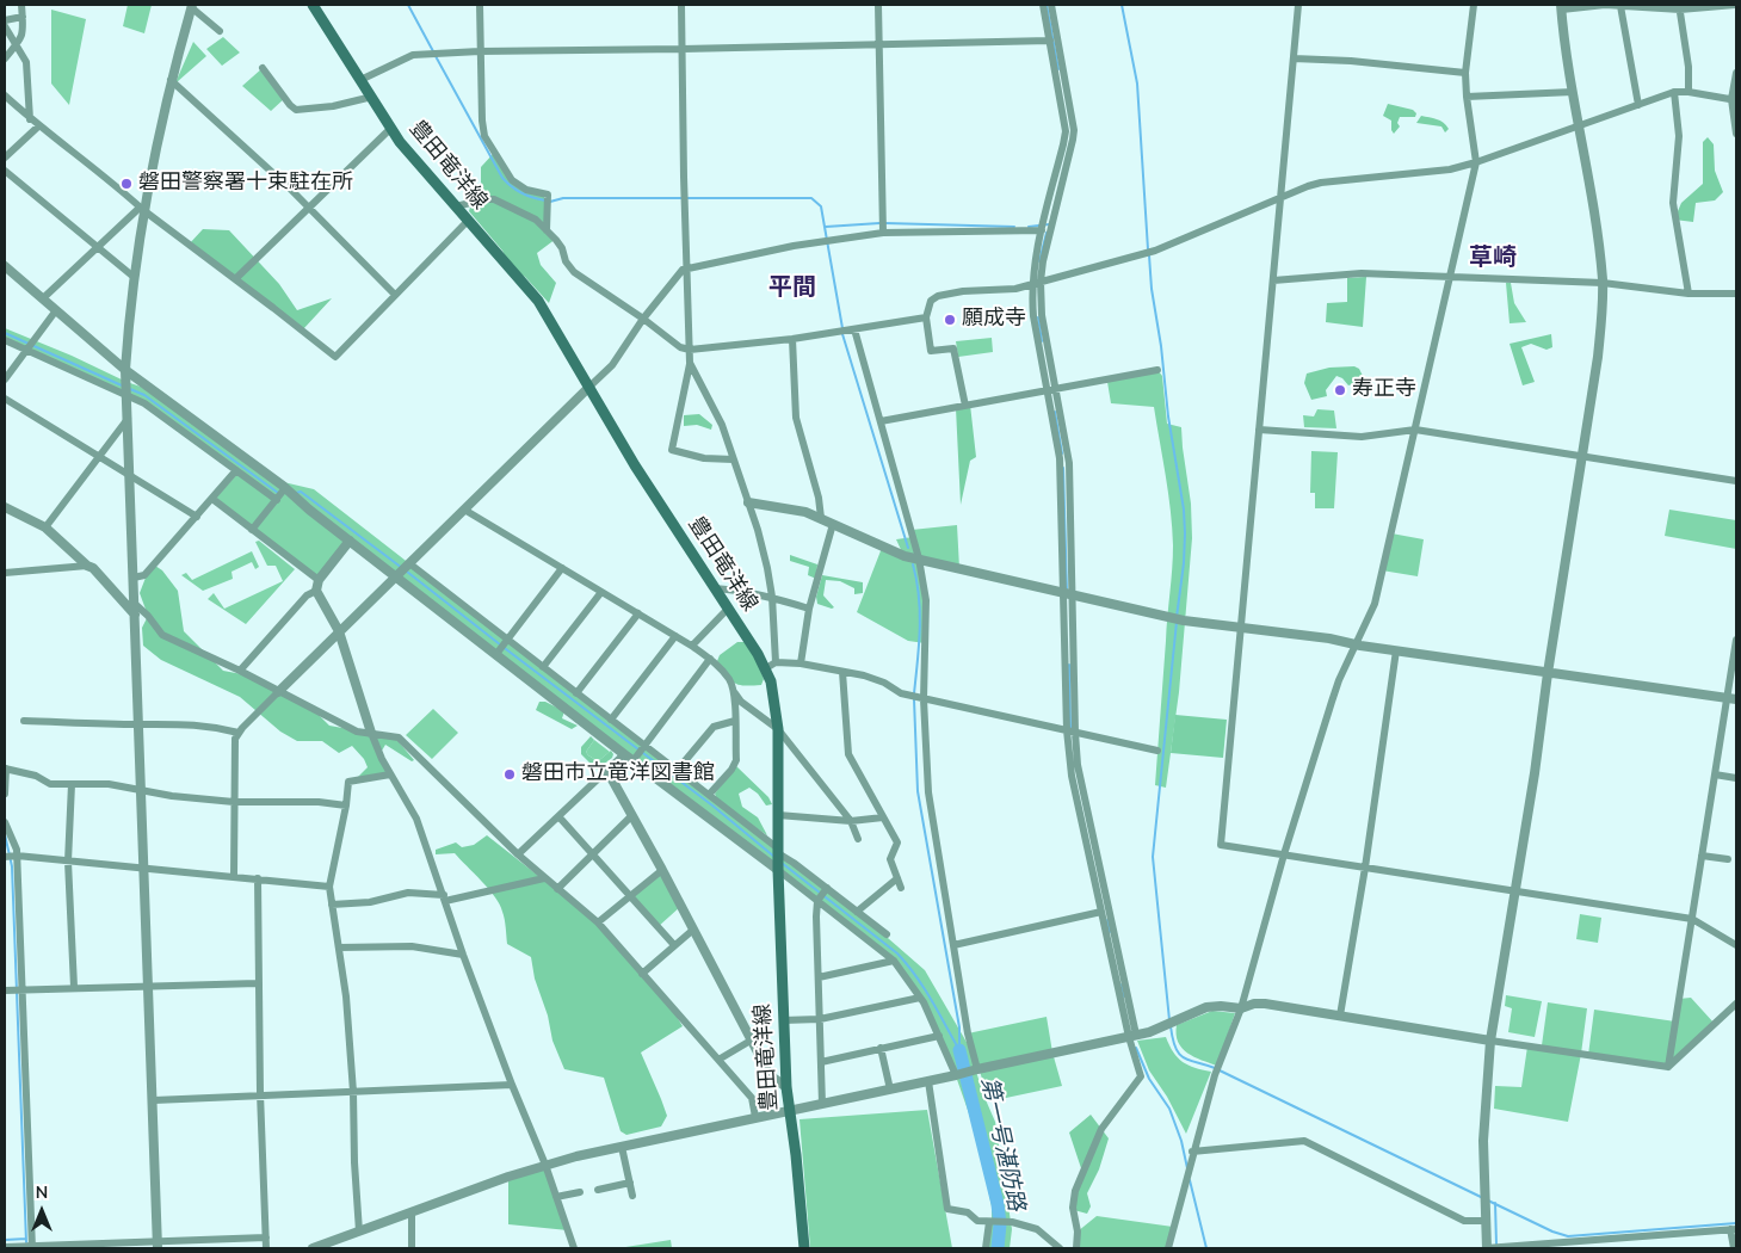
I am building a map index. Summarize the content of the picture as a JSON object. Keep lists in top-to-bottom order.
{
  "streets": {
    "main road": ["豊田竜洋線"]
  },
  "districts": ["草崎", "平間"],
  "water": ["第一号湛防路"],
  "places": [
    "磐田警察署十束駐在所",
    "願成寺",
    "寿正寺",
    "磐田市立竜洋図書館"
  ],
  "north": "top"
}
